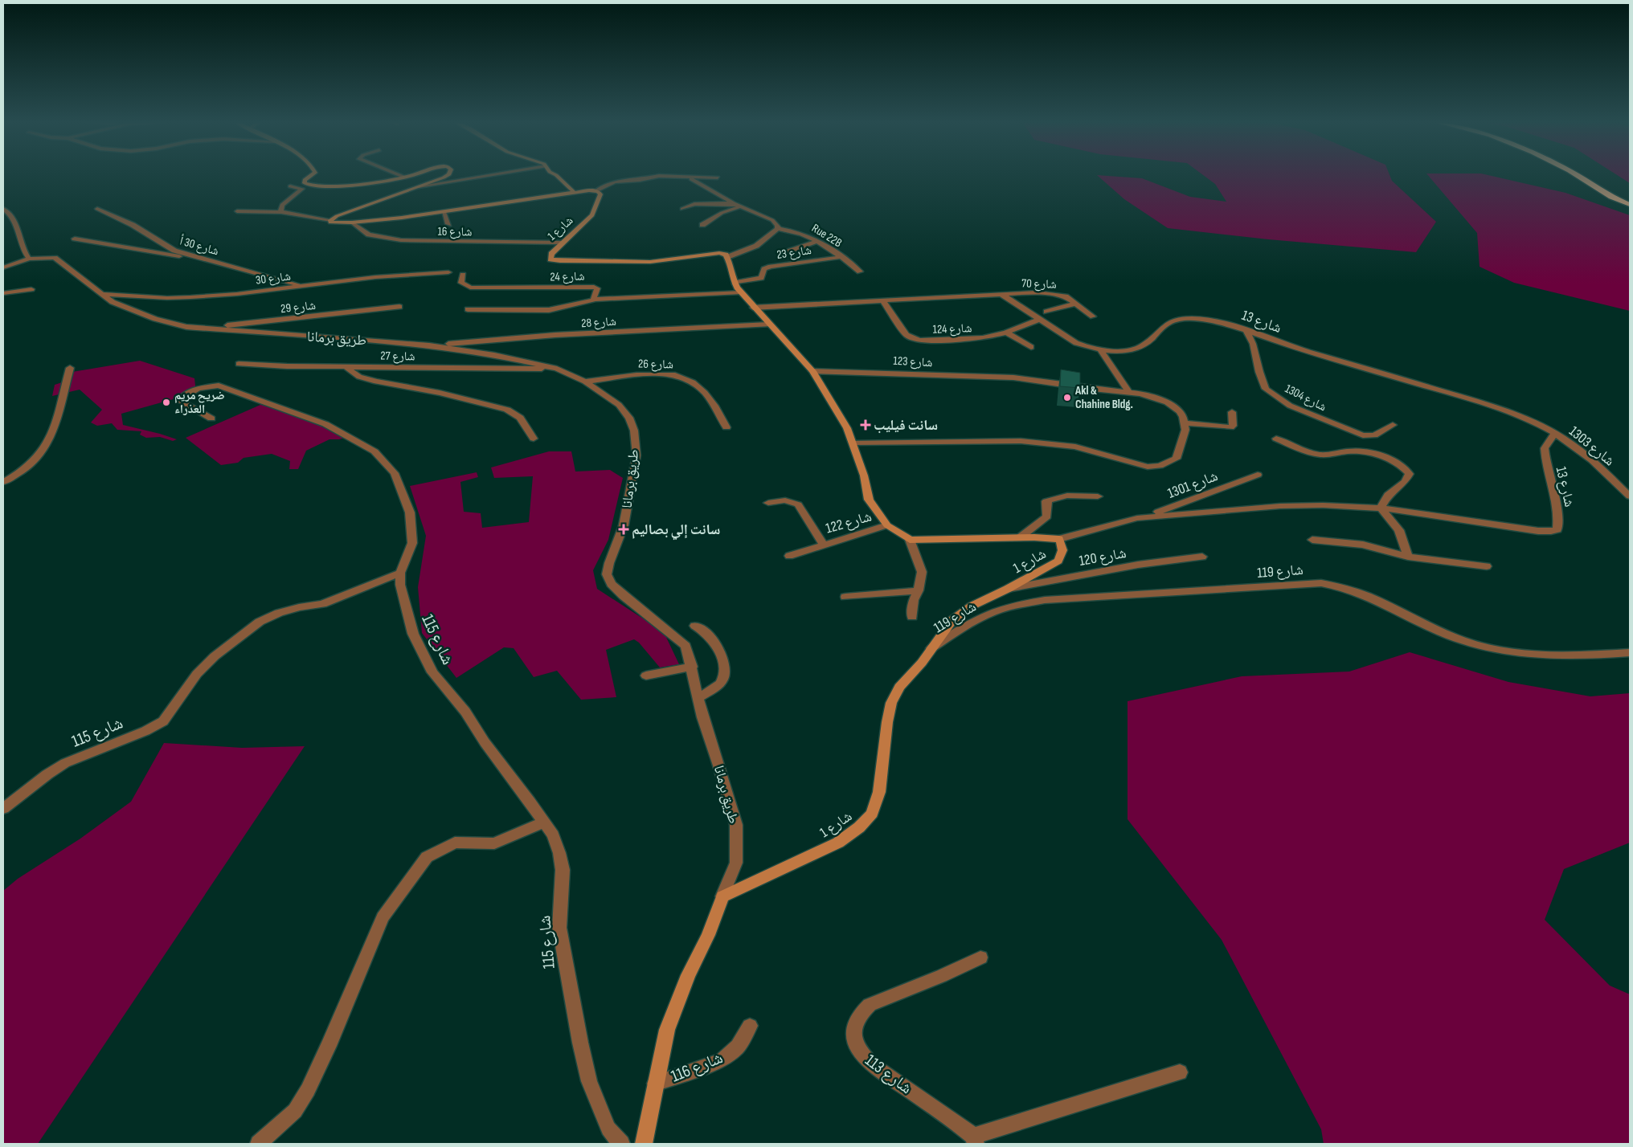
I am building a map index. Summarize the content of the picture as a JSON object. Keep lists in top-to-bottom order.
{
  "streets": {
    "street": [
      "شارع 1",
      "شارع 16",
      "Rue 22B",
      "شارع 30 أ",
      "شارع 23",
      "شارع 24",
      "شارع 30",
      "شارع 70",
      "شارع 29",
      "شارع 13",
      "شارع 28",
      "شارع 124",
      "طريق برمانا",
      "شارع 27",
      "شارع 123",
      "شارع 26",
      "شارع 1304",
      "شارع 1303",
      "شارع 1301",
      "شارع 122",
      "شارع 120",
      "شارع 119",
      "شارع 115",
      "شارع 116",
      "شارع 113"
    ]
  },
  "crossings": [
    ["شارع 1", "شارع 16"],
    ["شارع 1", "شارع 13"],
    ["شارع 1", "طريق برمانا"],
    ["شارع 1", "شارع 120"],
    ["شارع 1", "شارع 119"],
    ["Rue 22B", "شارع 23"],
    ["شارع 30 أ", "شارع 30"],
    ["شارع 30", "طريق برمانا"],
    ["شارع 29", "طريق برمانا"],
    ["شارع 13", "شارع 1304"],
    ["شارع 13", "شارع 1303"],
    ["شارع 13", "شارع 1301"],
    ["شارع 28", "طريق برمانا"],
    ["طريق برمانا", "شارع 27"],
    ["طريق برمانا", "شارع 26"],
    ["طريق برمانا", "شارع 116"]
  ],
  "places": {
    "other": ["Akl & Chahine Bldg.", "ضريح مريم العذراء"],
    "health": ["سانت فيليب", "سانت إلي بصاليم"]
  }
}
